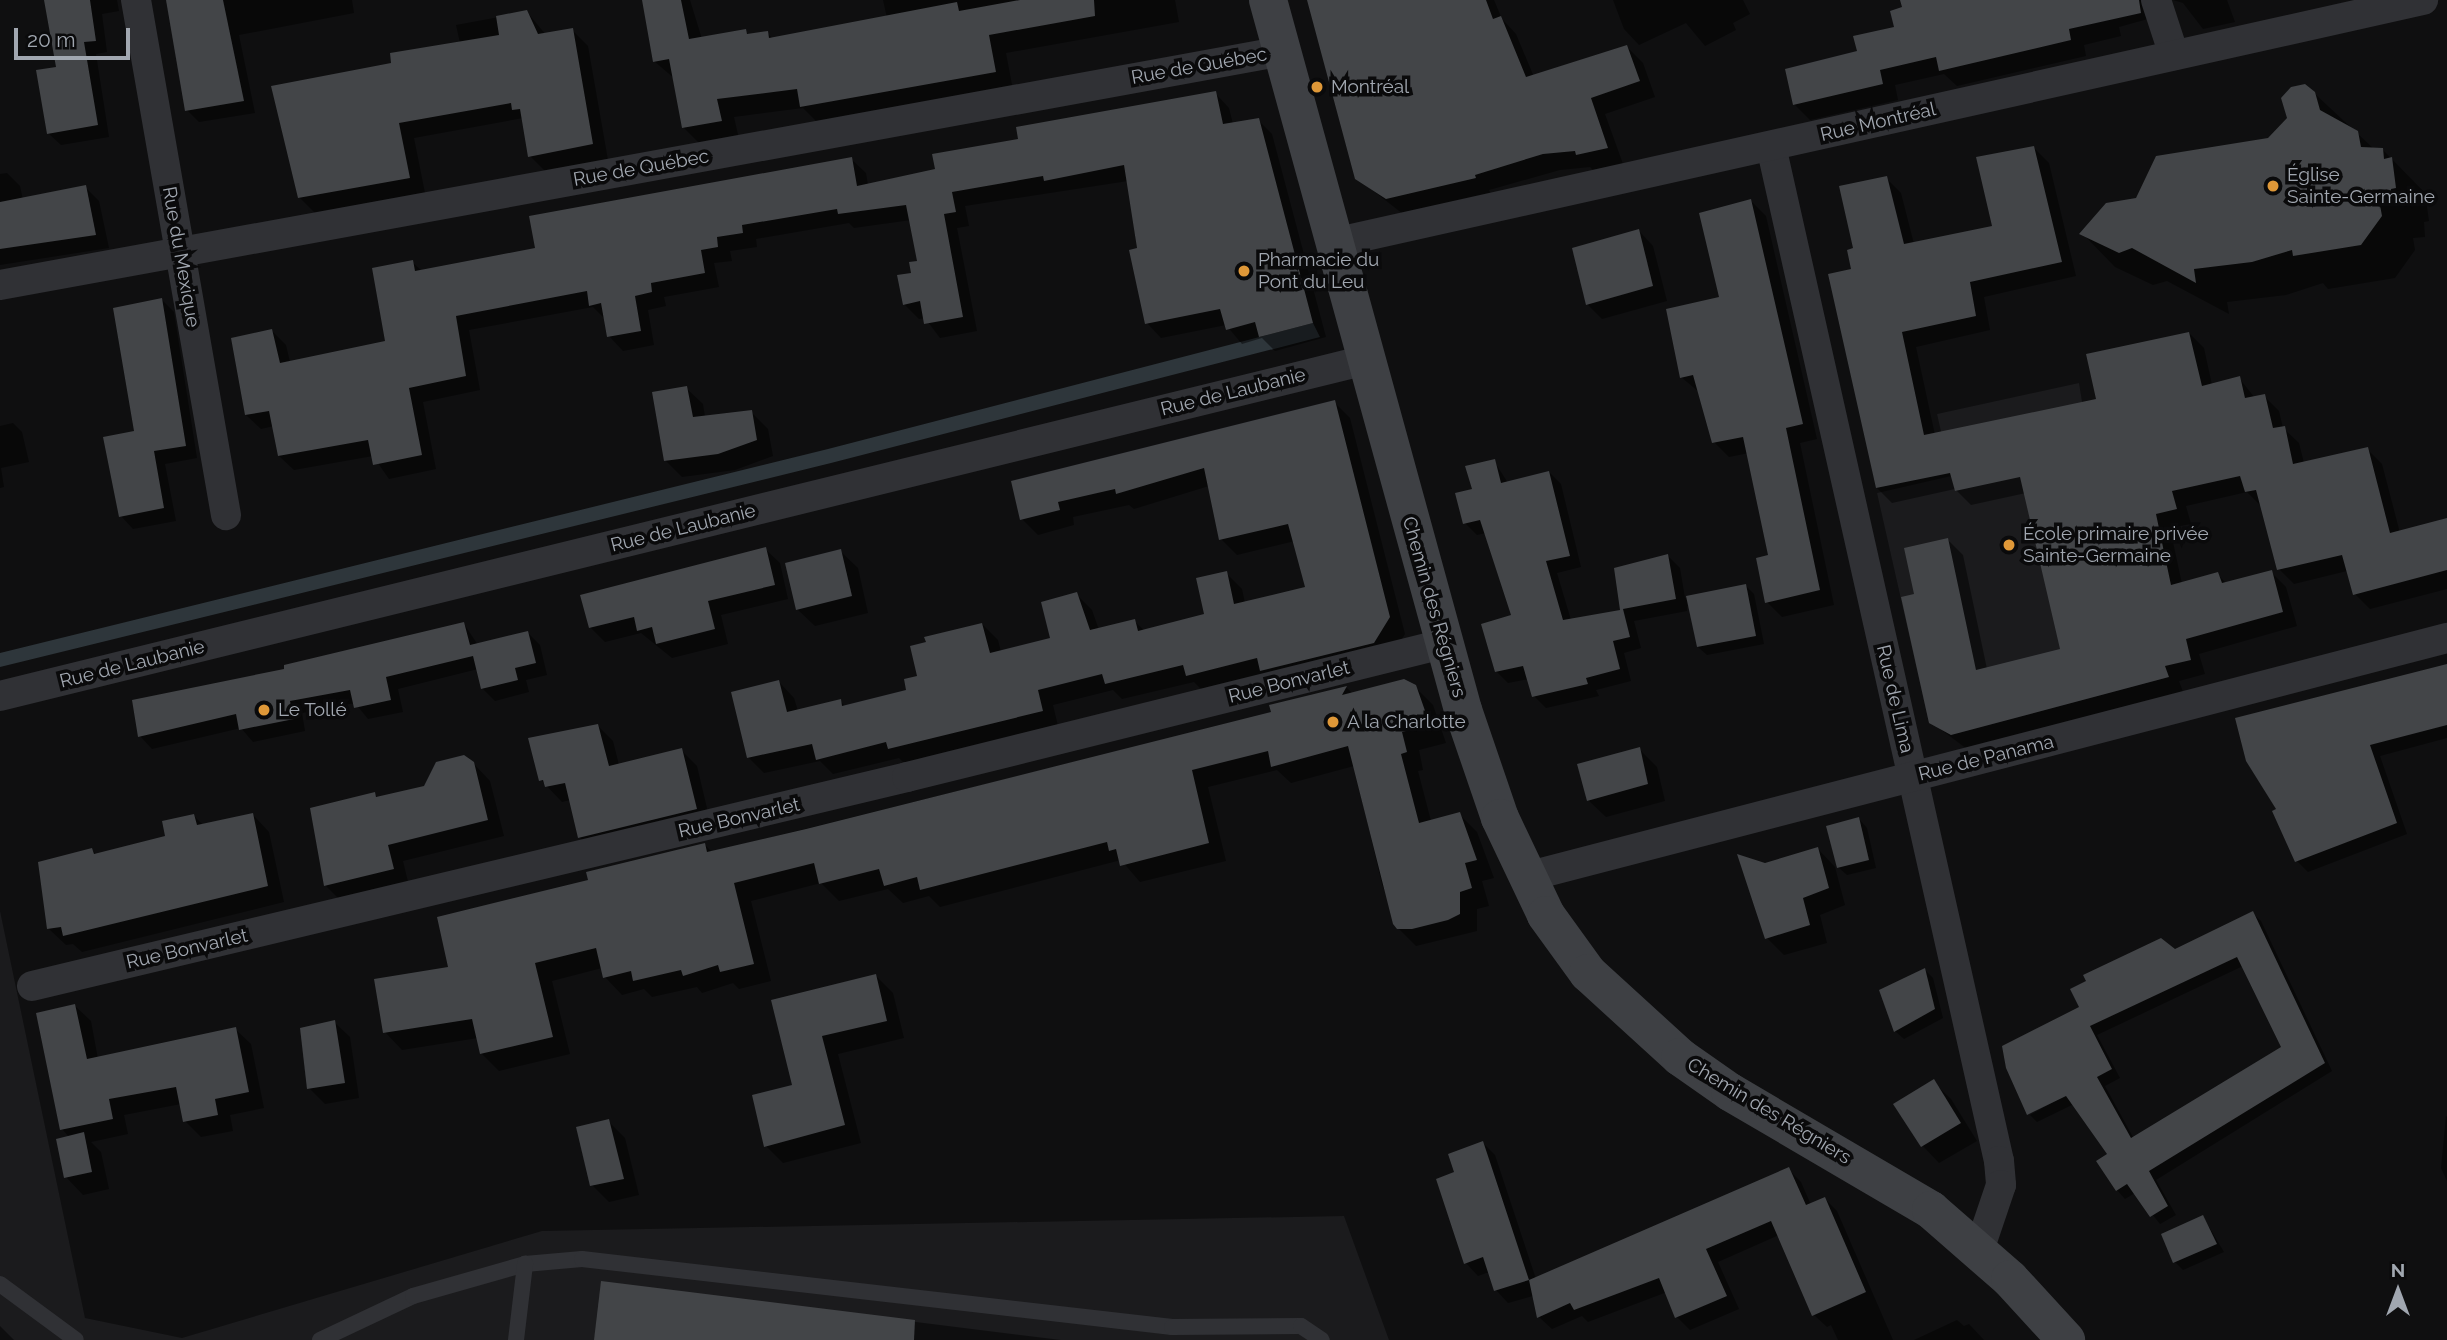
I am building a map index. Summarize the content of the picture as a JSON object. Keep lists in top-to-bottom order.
{
  "streets": {
    "main road": ["Chemin des Régniers"],
    "street": [
      "Rue de Québec",
      "Rue Montréal",
      "Rue du Mexique",
      "Rue de Laubanie",
      "Rue Bonvarlet",
      "Rue de Lima",
      "Rue de Panama"
    ]
  },
  "crossings": [
    ["Rue de Québec", "Rue du Mexique"],
    ["Rue de Québec", "Chemin des Régniers"],
    ["Rue Montréal", "Chemin des Régniers"],
    ["Rue Montréal", "Rue de Lima"],
    ["Rue de Laubanie", "Chemin des Régniers"],
    ["Chemin des Régniers", "Rue Bonvarlet"],
    ["Chemin des Régniers", "Rue de Lima"],
    ["Chemin des Régniers", "Rue de Panama"],
    ["Rue de Lima", "Rue de Panama"]
  ],
  "places": [
    "Montréal",
    "Église Sainte-Germaine",
    "Pharmacie du Pont du Leu",
    "École primaire privée Sainte-Germaine",
    "Le Tollé",
    "A la Charlotte"
  ],
  "scale_bar": "20 m",
  "north": "top"
}
